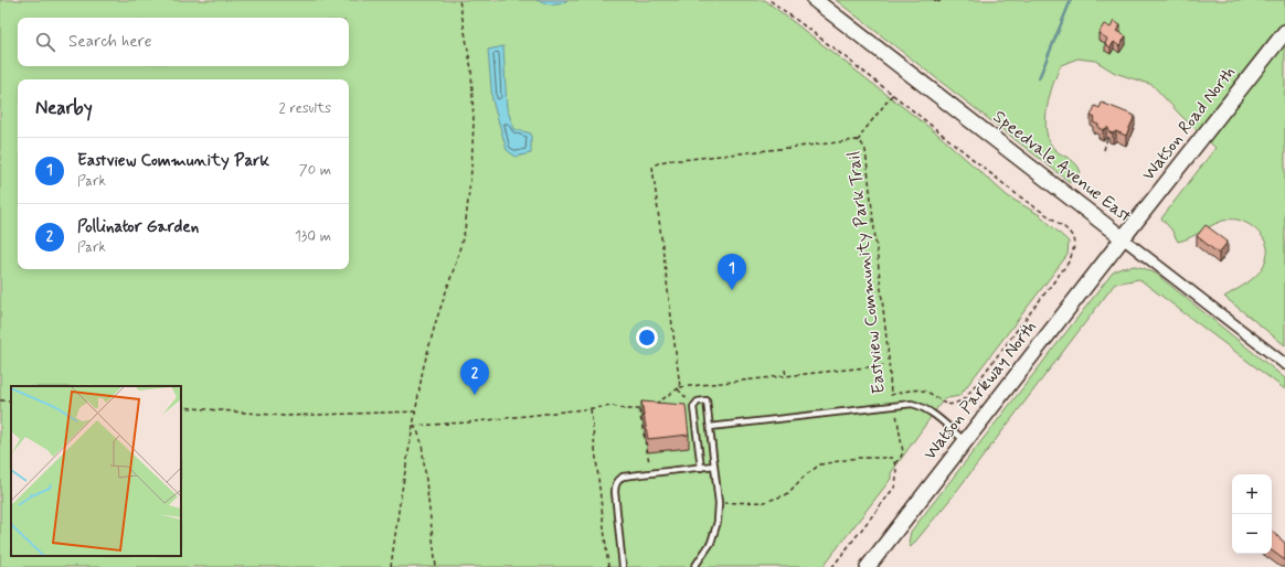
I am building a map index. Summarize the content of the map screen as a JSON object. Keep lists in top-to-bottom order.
{
  "streets": {
    "main road": ["Watson Road North", "Speedvale Avenue East", "Watson Parkway North"],
    "path": ["Eastview Community Park Trail"]
  },
  "crossings": [
    ["Watson Road North", "Speedvale Avenue East"],
    ["Watson Road North", "Watson Parkway North"],
    ["Speedvale Avenue East", "Watson Parkway North"]
  ],
  "page": {
    "search": "Search here",
    "heading": ["Nearby", "2 results"],
    "list": [
      {
        "mark": "1",
        "name": "Eastview Community Park",
        "note": "Park",
        "value": "70 m"
      },
      {
        "mark": "2",
        "name": "Pollinator Garden",
        "note": "Park",
        "value": "130 m"
      }
    ],
    "pins": ["1", "2"],
    "map_buttons": ["+", "−"]
  }
}
